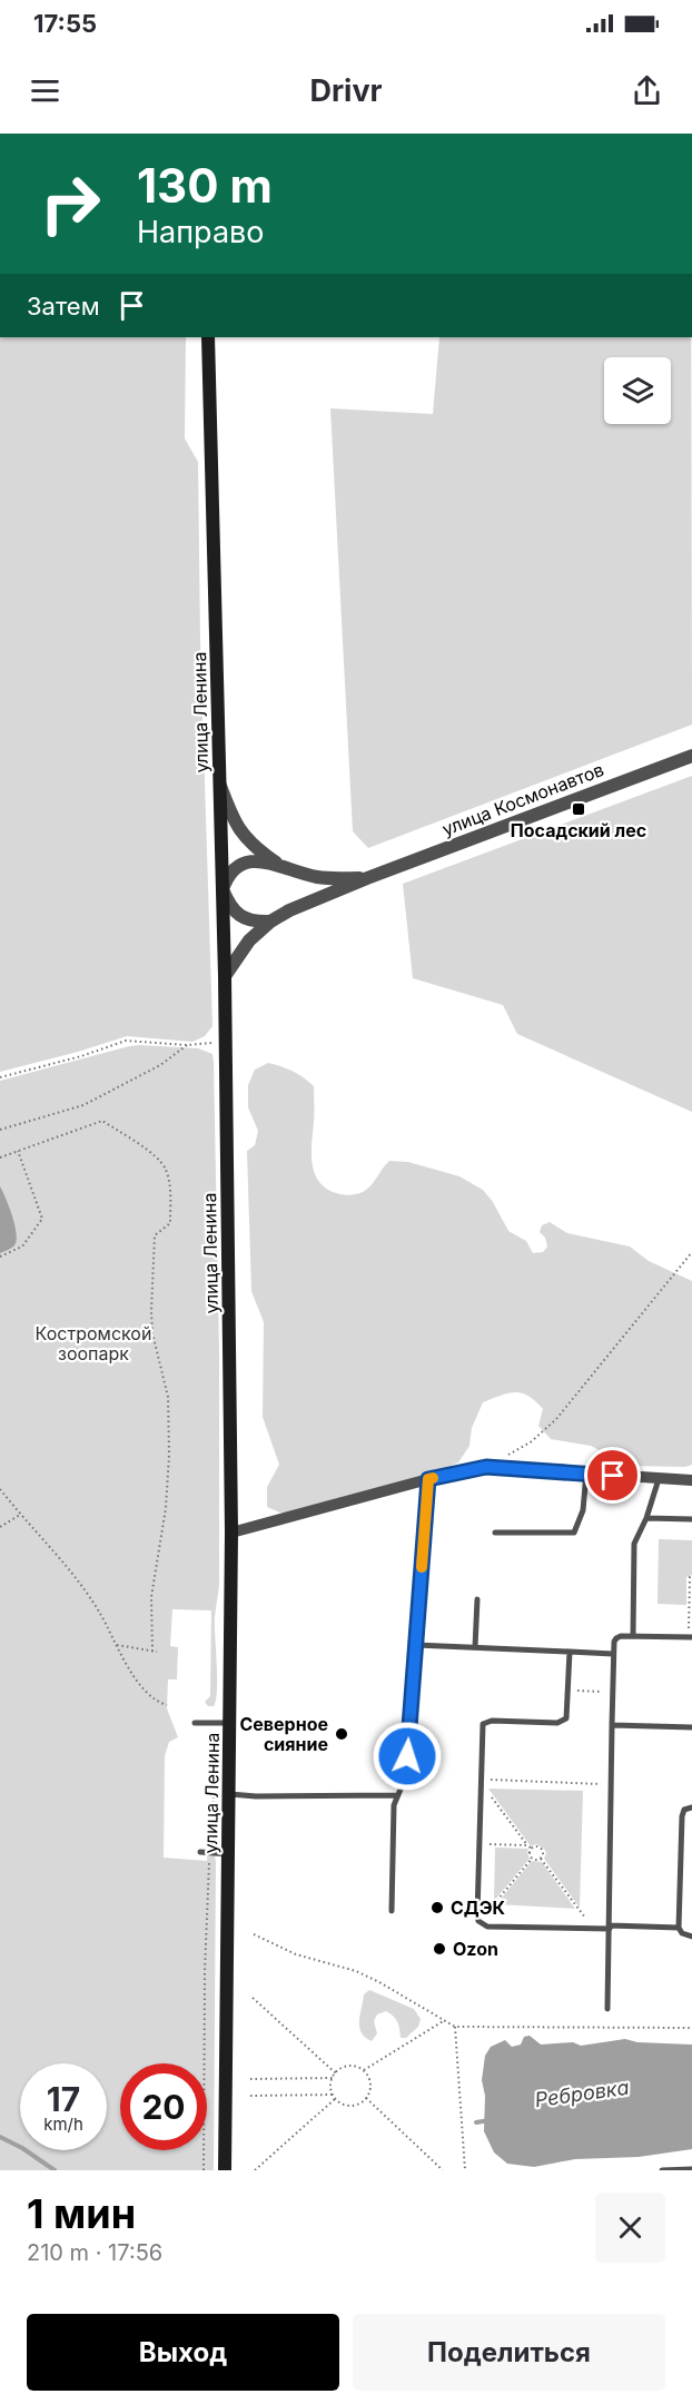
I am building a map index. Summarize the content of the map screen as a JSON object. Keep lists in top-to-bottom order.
{
  "streets": {
    "main road": ["улица Ленина"],
    "street": ["улица Космонавтов"]
  },
  "crossings": [
    ["улица Ленина", "улица Космонавтов"]
  ],
  "water": ["Ребровка"],
  "parks": ["Костромской зоопарк"],
  "places": {
    "transit": ["Посадский лес"],
    "other": ["Северное сияние", "СДЭК", "Ozon"]
  },
  "page": {
    "status": "17:55",
    "header": "Drivr",
    "turn": ["130 m", "Направо"],
    "then": "Затем",
    "speed": "17 km/h",
    "limit": "20",
    "heading": ["1 мин", "210 m · 17:56"],
    "buttons": ["Выход", "Поделиться"]
  }
}
